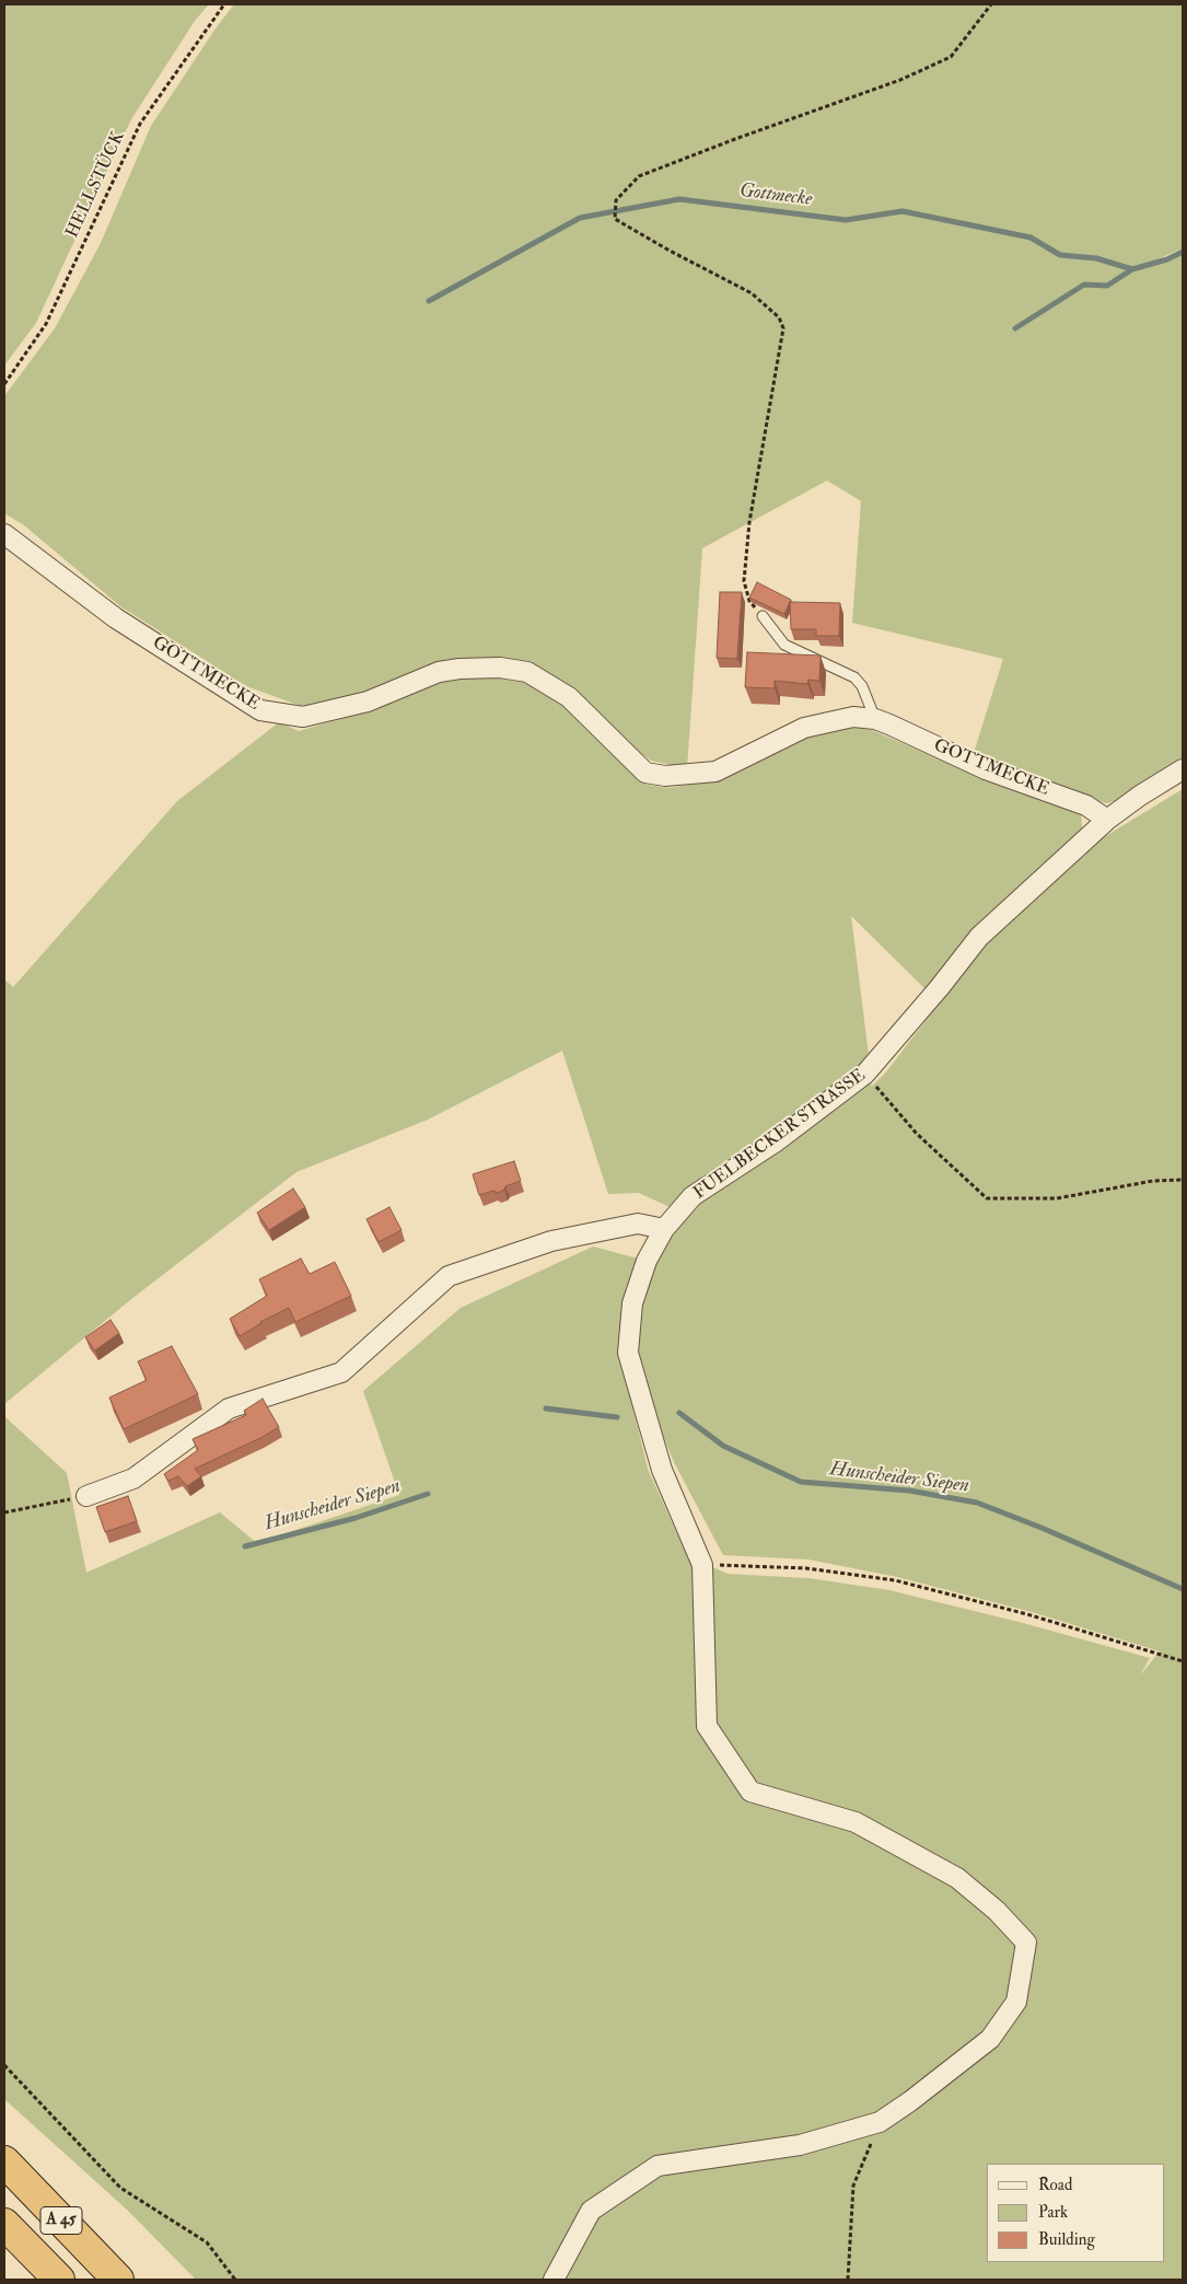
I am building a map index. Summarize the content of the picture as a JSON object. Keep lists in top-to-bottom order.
{
  "streets": {
    "highway": ["A 45"],
    "street": ["GOTTMECKE", "FUELBECKER STRASSE"],
    "path": ["HELLSTÜCK"]
  },
  "crossings": [
    ["GOTTMECKE", "FUELBECKER STRASSE"]
  ],
  "water": ["Gottmecke", "Hunscheider Siepen"],
  "legend": ["Road", "Park", "Building"]
}
